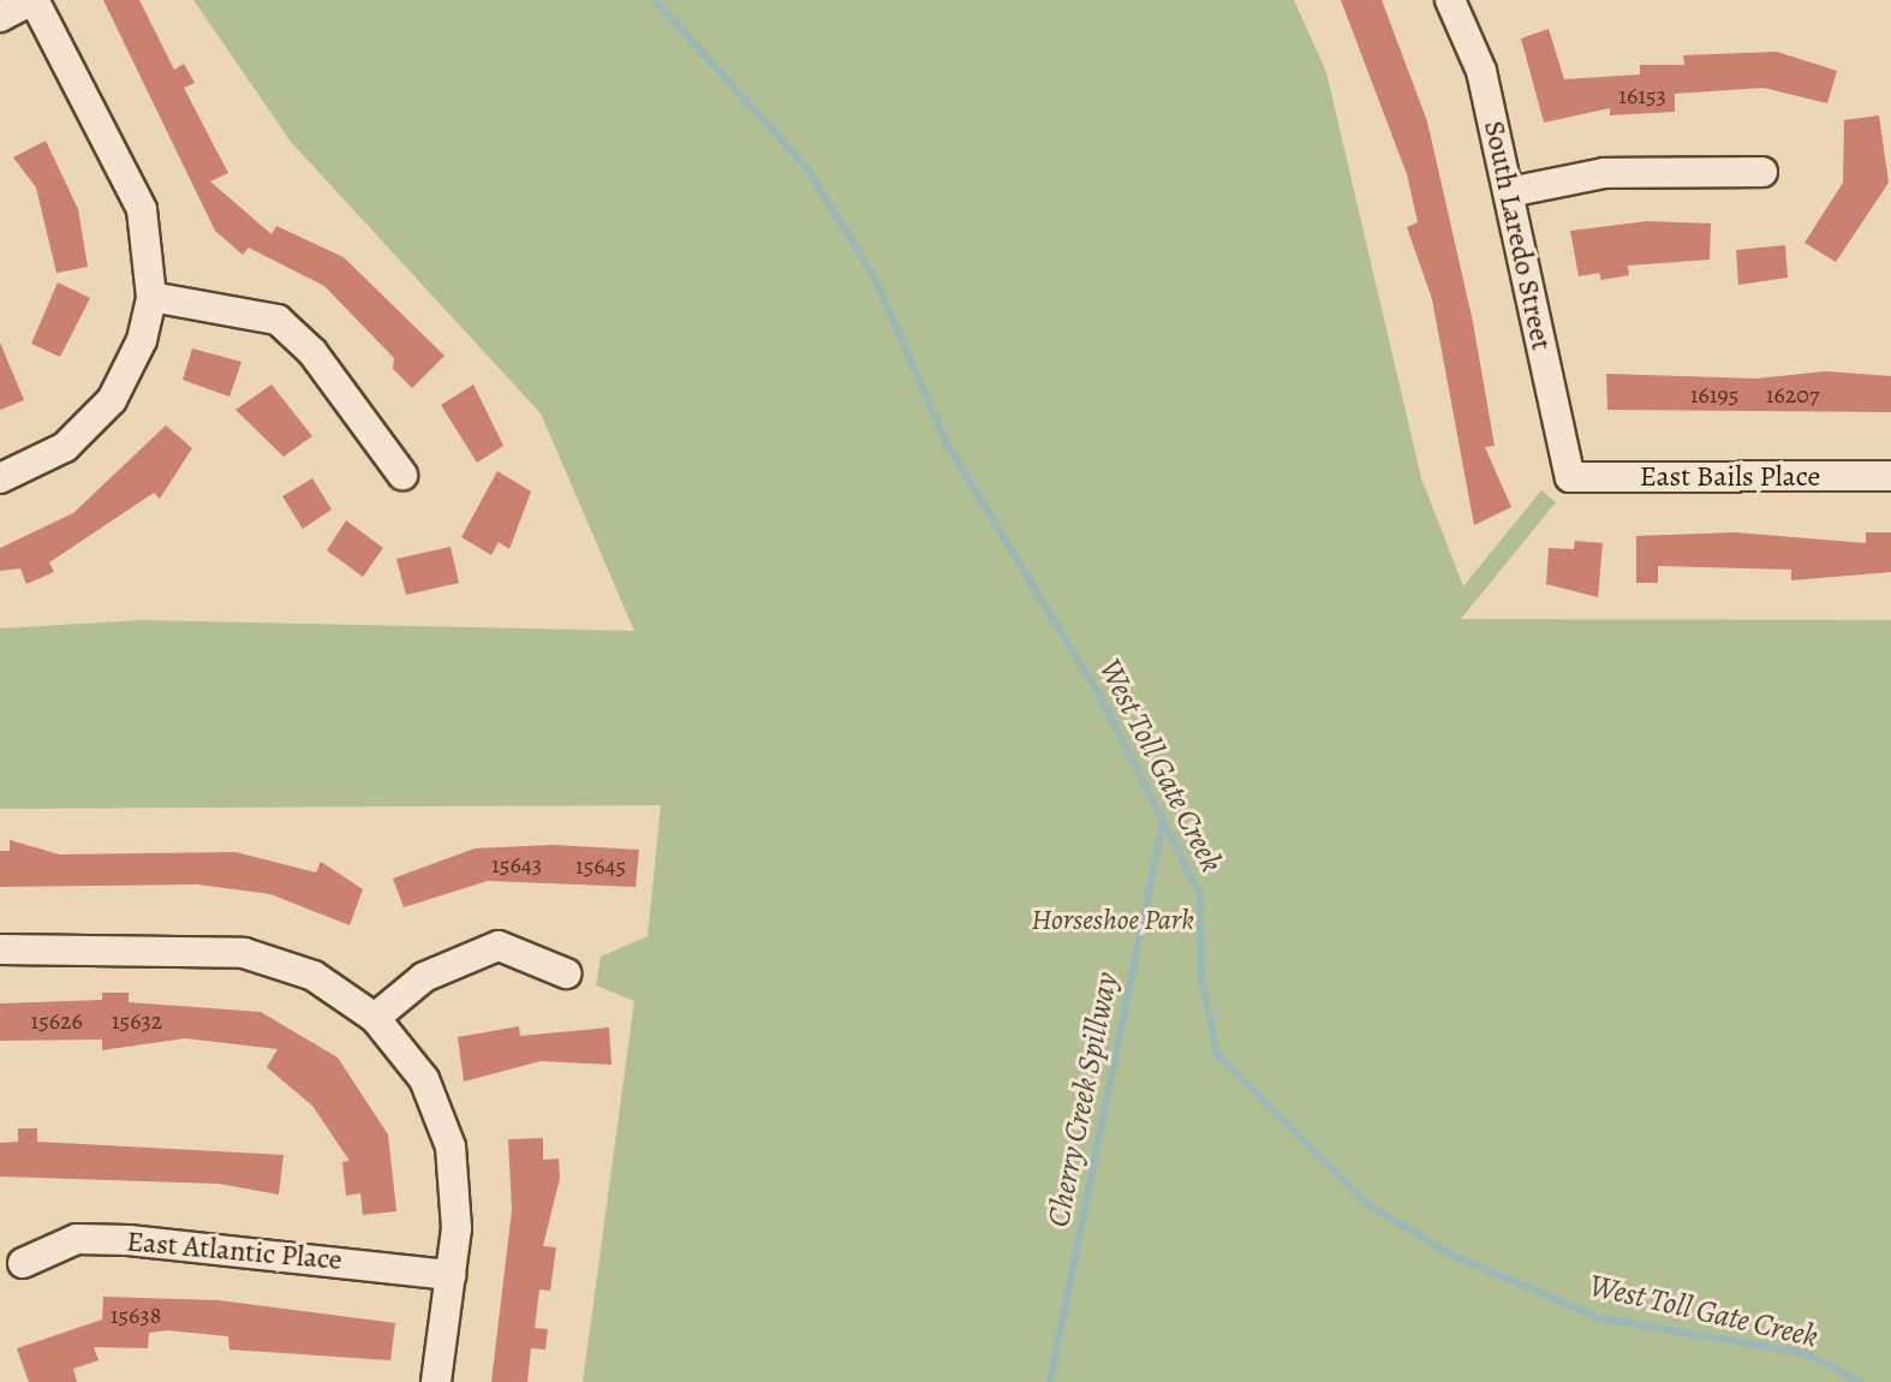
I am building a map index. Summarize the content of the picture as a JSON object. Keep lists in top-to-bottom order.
{
  "streets": {
    "street": ["South Laredo Street", "East Bails Place", "East Atlantic Place"]
  },
  "crossings": [
    ["South Laredo Street", "East Bails Place"]
  ],
  "water": ["West Toll Gate Creek", "Cherry Creek Spillway"],
  "parks": ["Horseshoe Park"],
  "house_numbers": [
    "16153",
    "16195",
    "16207",
    "15643",
    "15645",
    "15626",
    "15632",
    "15638"
  ]
}
